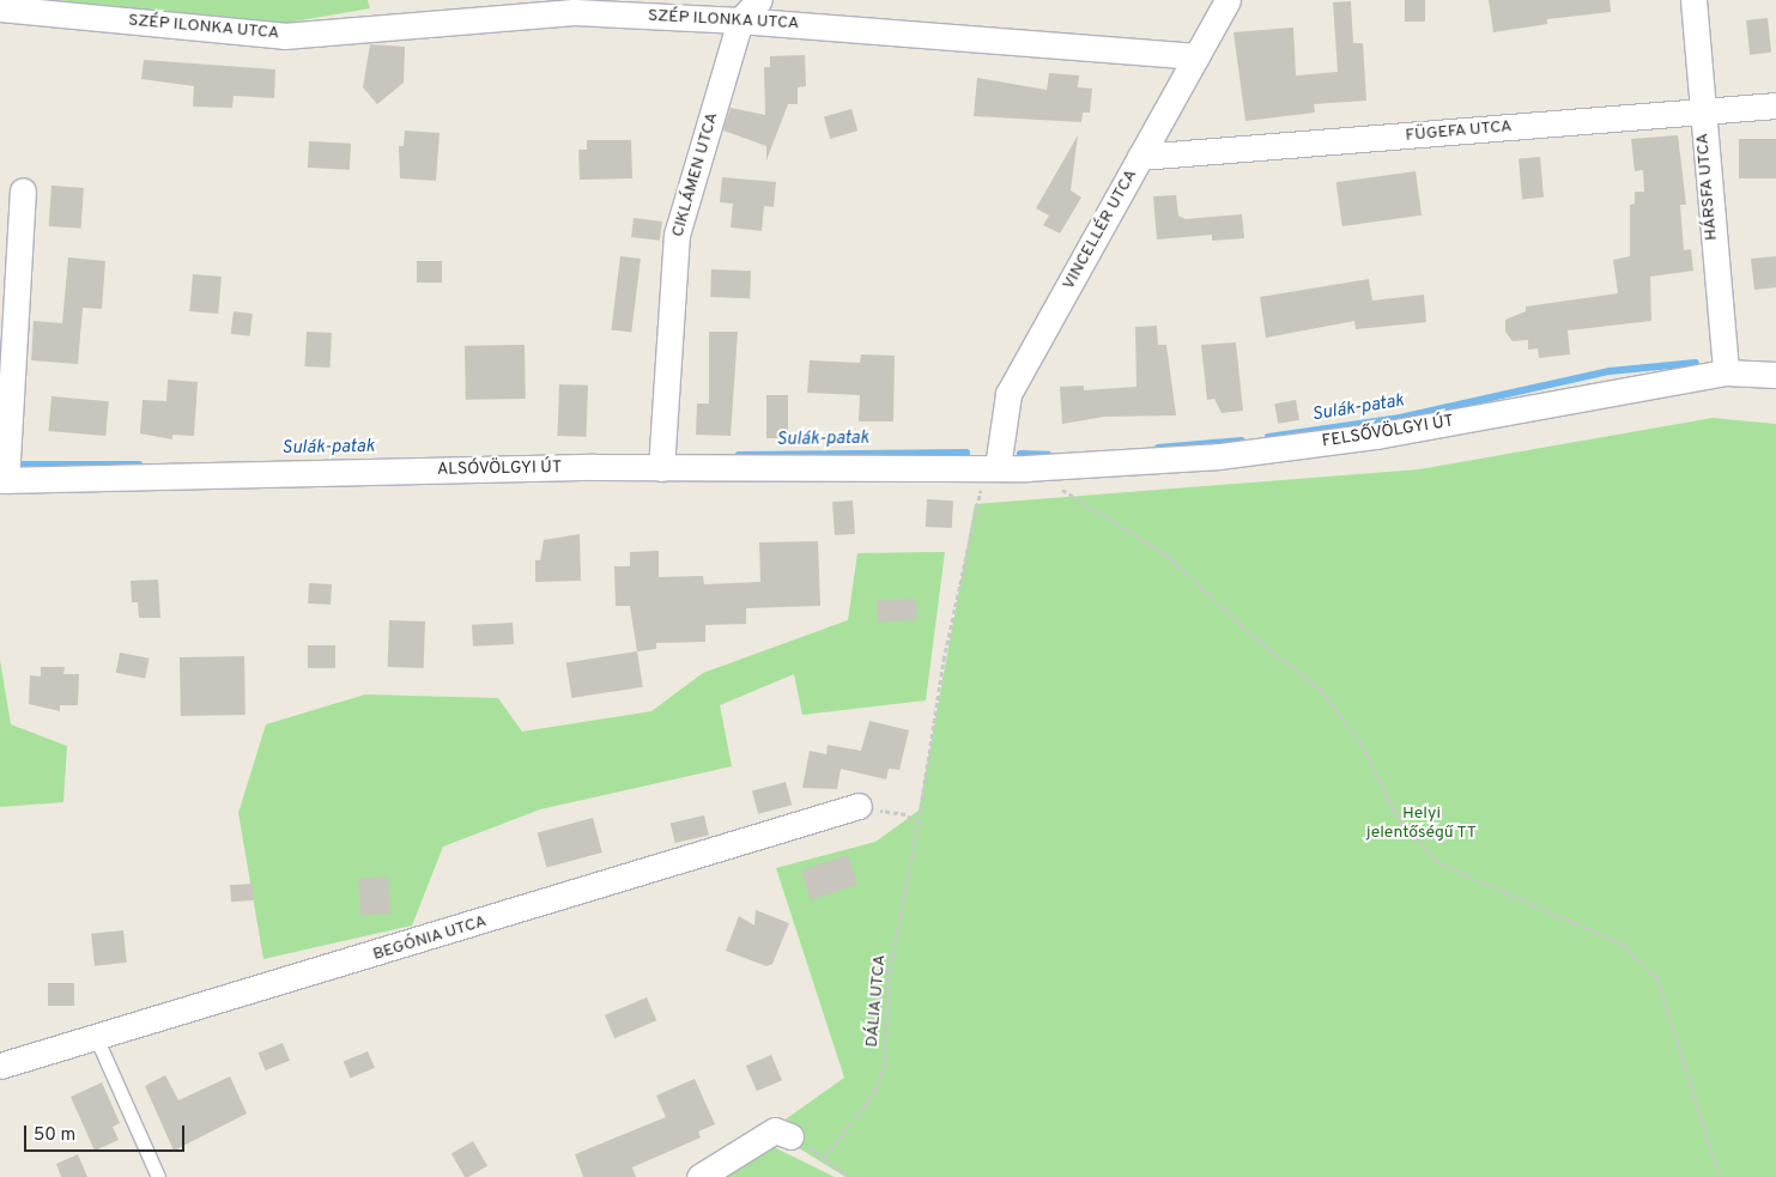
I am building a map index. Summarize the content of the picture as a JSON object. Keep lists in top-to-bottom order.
{
  "streets": {
    "street": [
      "SZÉP ILONKA UTCA",
      "FÜGEFA UTCA",
      "CIKLÁMEN UTCA",
      "HÁRSFA UTCA",
      "VINCELLÉR UTCA",
      "FELSŐVÖLGYI ÚT",
      "ALSÓVÖLGYI ÚT",
      "BEGÓNIA UTCA"
    ],
    "path": ["DÁLIA UTCA"]
  },
  "crossings": [
    ["SZÉP ILONKA UTCA", "CIKLÁMEN UTCA"],
    ["SZÉP ILONKA UTCA", "VINCELLÉR UTCA"],
    ["FÜGEFA UTCA", "HÁRSFA UTCA"],
    ["FÜGEFA UTCA", "VINCELLÉR UTCA"],
    ["CIKLÁMEN UTCA", "ALSÓVÖLGYI ÚT"],
    ["HÁRSFA UTCA", "FELSŐVÖLGYI ÚT"],
    ["VINCELLÉR UTCA", "FELSŐVÖLGYI ÚT"],
    ["VINCELLÉR UTCA", "ALSÓVÖLGYI ÚT"],
    ["VINCELLÉR UTCA", "DÁLIA UTCA"],
    ["FELSŐVÖLGYI ÚT", "ALSÓVÖLGYI ÚT"],
    ["FELSŐVÖLGYI ÚT", "DÁLIA UTCA"],
    ["ALSÓVÖLGYI ÚT", "DÁLIA UTCA"]
  ],
  "water": ["Sulák-patak"],
  "parks": ["Helyi jelentőségű TT"],
  "scale_bar": "50 m"
}
